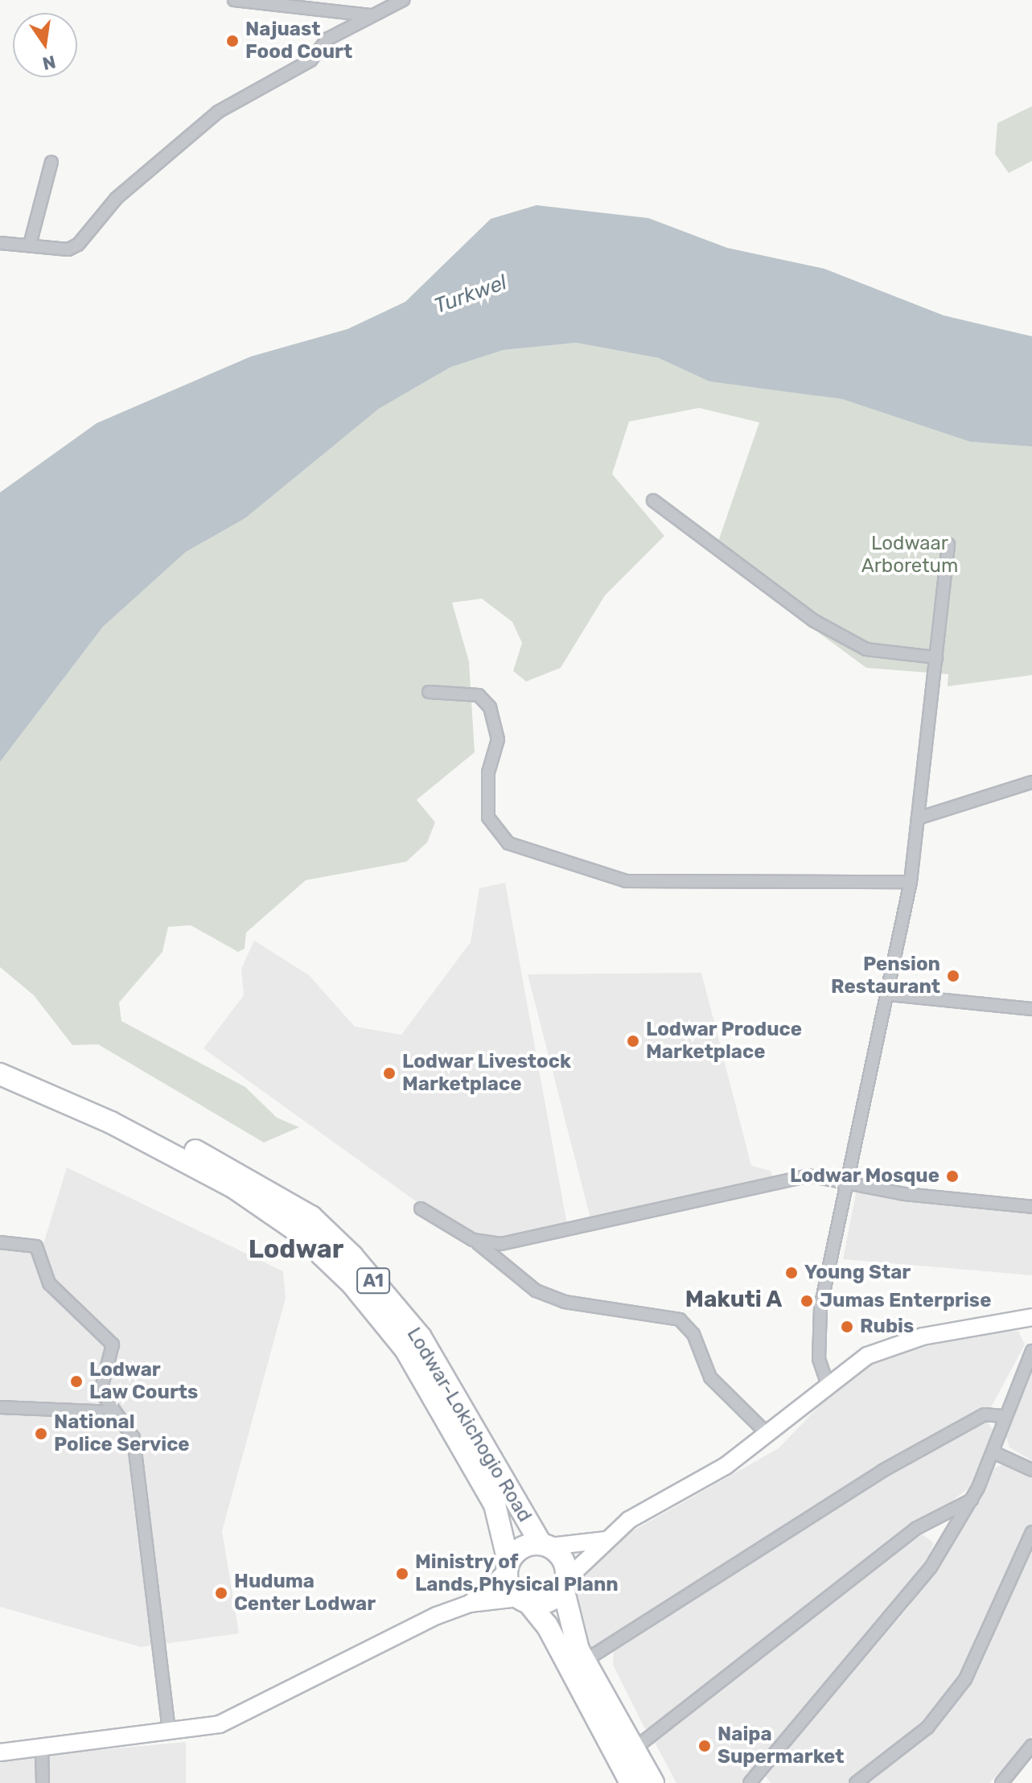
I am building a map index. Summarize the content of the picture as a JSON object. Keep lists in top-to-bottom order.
{
  "streets": {
    "highway": ["A1", "Lodwar-Lokichogio Road"]
  },
  "crossings": [
    ["A1", "Lodwar-Lokichogio Road"]
  ],
  "districts": ["Lodwar", "Makuti A"],
  "water": ["Turkwel"],
  "parks": ["Lodwaar Arboretum"],
  "places": [
    "Najuast Food Court",
    "Pension Restaurant",
    "Lodwar Produce Marketplace",
    "Lodwar Livestock Marketplace",
    "Lodwar Mosque",
    "Young Star",
    "Jumas Enterprise",
    "Rubis",
    "Lodwar Law Courts",
    "National Police Service",
    "Ministry of Lands,Physical Plann",
    "Huduma Center Lodwar",
    "Naipa Supermarket"
  ],
  "north": "bottom"
}
